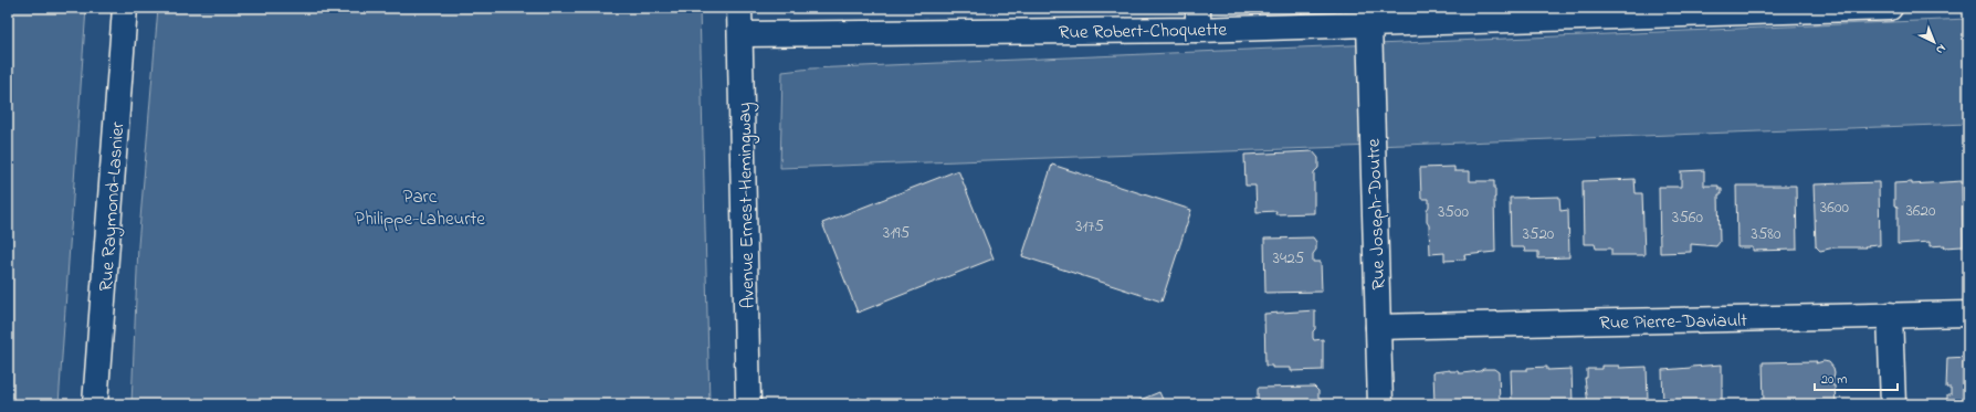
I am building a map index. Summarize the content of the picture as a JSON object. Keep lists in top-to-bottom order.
{
  "streets": {
    "street": [
      "Rue Robert-Choquette",
      "Avenue Ernest-Hemingway",
      "Rue Raymond-Lasnier",
      "Rue Joseph-Doutre",
      "Rue Pierre-Daviault"
    ]
  },
  "crossings": [
    ["Rue Robert-Choquette", "Avenue Ernest-Hemingway"],
    ["Rue Robert-Choquette", "Rue Joseph-Doutre"],
    ["Rue Joseph-Doutre", "Rue Pierre-Daviault"]
  ],
  "parks": ["Parc Philippe-Laheurte"],
  "house_numbers": [
    "3600",
    "3620",
    "3500",
    "3560",
    "3175",
    "3195",
    "3520",
    "3580",
    "3425"
  ],
  "scale_bar": "20 m",
  "north": "bottom right"
}
